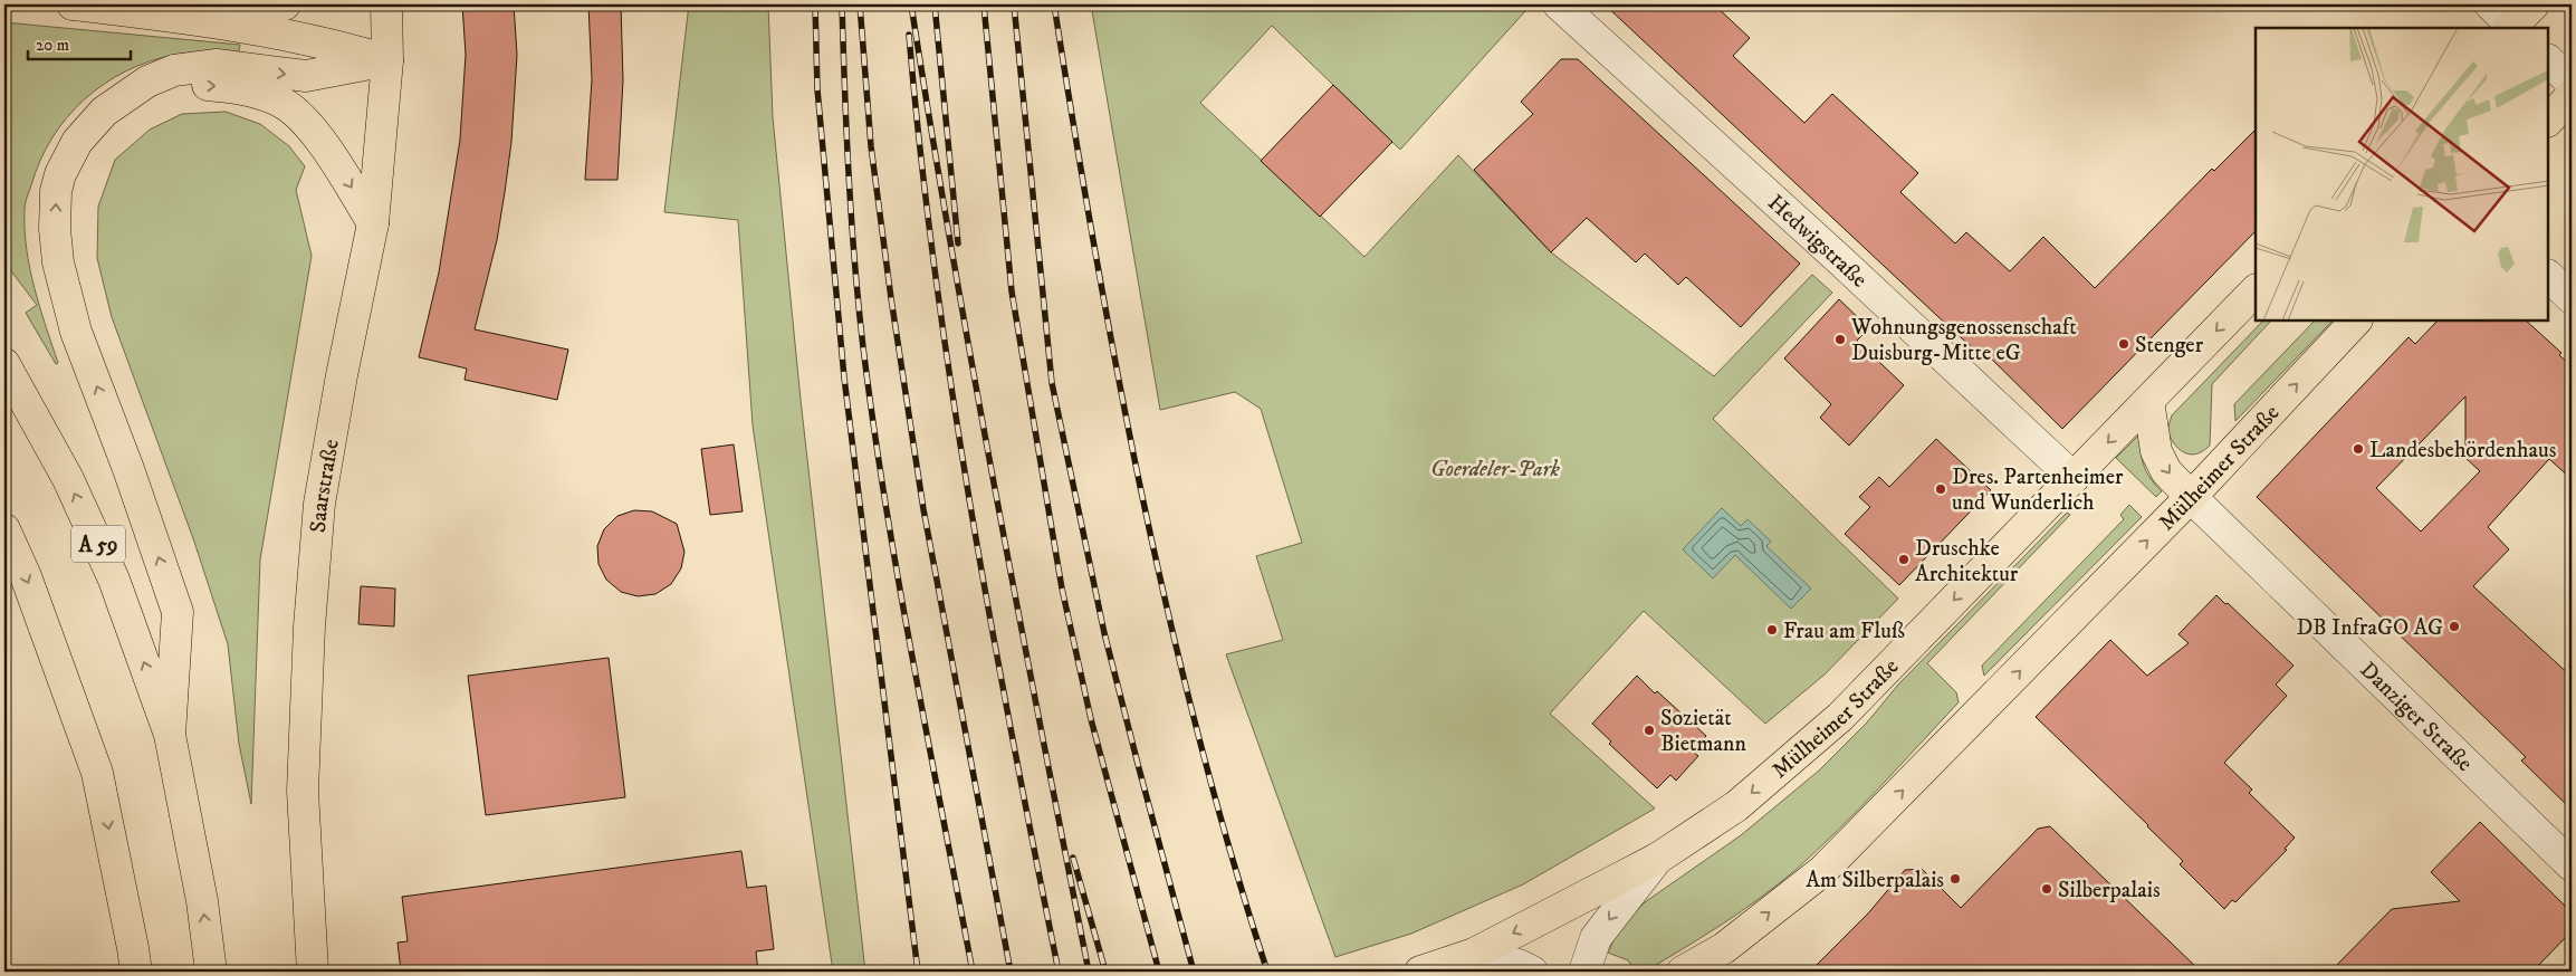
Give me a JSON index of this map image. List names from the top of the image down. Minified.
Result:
{"streets":{"main road":["Mülheimer Straße","Saarstraße","A 59"],"street":["Hedwigstraße","Danziger Straße"]},"crossings":[["Hedwigstraße","Mülheimer Straße"],["Mülheimer Straße","Danziger Straße"]],"parks":["Goerdeler-Park"],"places":["Wohnungsgenossenschaft Duisburg-Mitte eG","Stenger","Landesbehördenhaus","Dres. Partenheimer und Wunderlich","Druschke Architektur","DB InfraGO AG","Frau am Fluß","Sozietät Bietmann","Am Silberpalais","Silberpalais"],"scale_bar":"20 m"}
